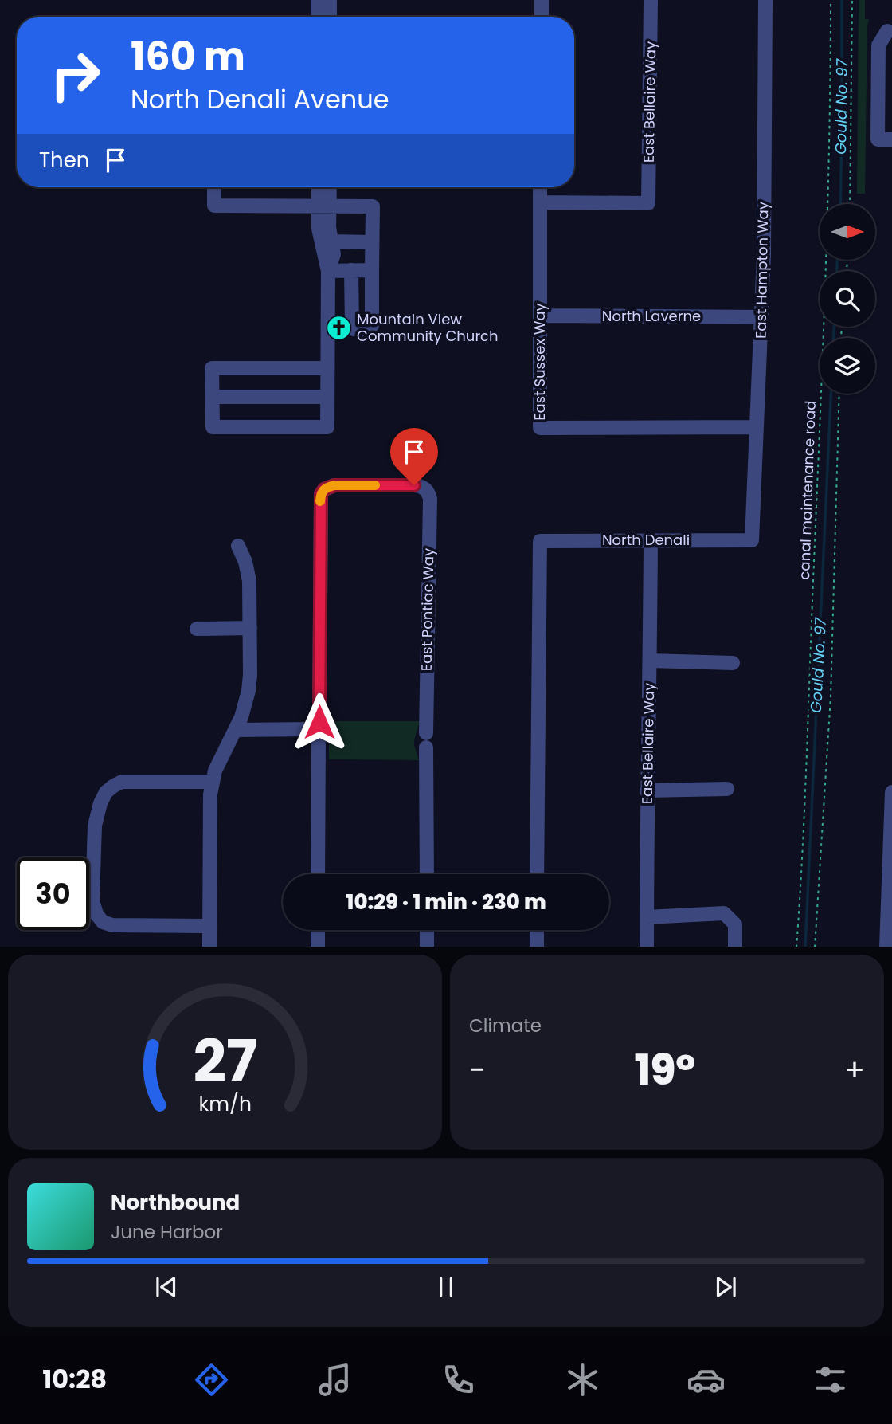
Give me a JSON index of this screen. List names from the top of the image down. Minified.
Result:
{"streets":{"street":["East Bellaire Way","East Hampton Way","North Laverne","East Sussex Way","North Denali","East Pontiac Way"],"path":["canal maintenance road"]},"crossings":[["East Bellaire Way","East Sussex Way"],["East Bellaire Way","North Denali"],["East Hampton Way","North Laverne"],["East Hampton Way","East Sussex Way"],["East Hampton Way","North Denali"],["North Laverne","East Sussex Way"]],"water":["Gould No. 97"],"places":{"church":["Mountain View Community Church"]},"north":"right","page":{"turn":["160 m","North Denali Avenue"],"then":"Then","limit":"30","trip":"10:29 · 1 min · 230 m","tile":"Climate","heat":["−","19°","+"],"song":["Northbound","June Harbor"],"tabs":"10:28","gauge":["27","km/h"]}}
